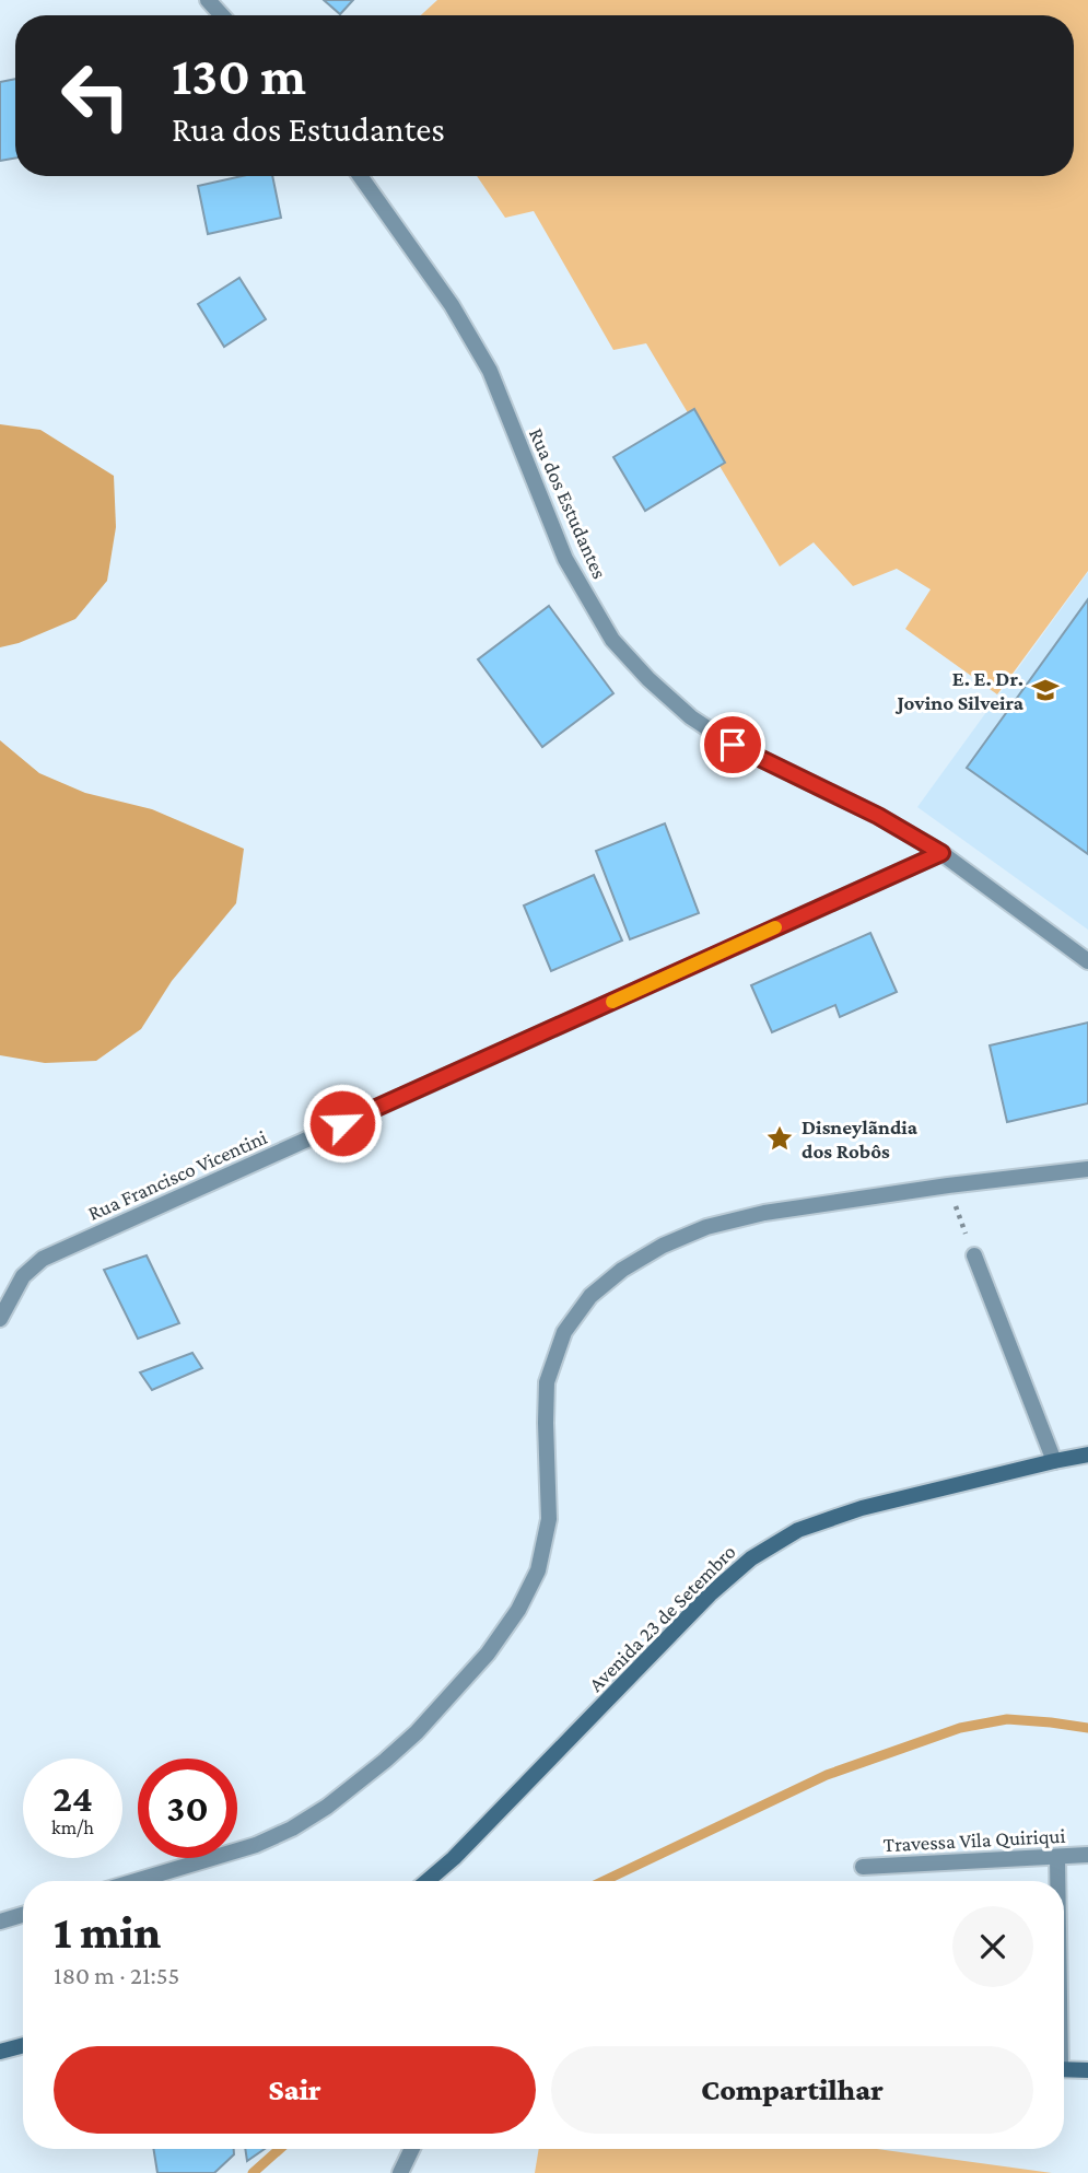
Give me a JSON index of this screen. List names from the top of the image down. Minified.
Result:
{"streets":{"street":["Rua dos Estudantes","Rua Francisco Vicentini","Avenida 23 de Setembro","Travessa Vila Quiriqui"]},"crossings":[["Rua dos Estudantes","Rua Francisco Vicentini"]],"places":{"school or university":["E. E. Dr. Jovino Silveira"],"place":["Disneylãndia dos Robôs"]},"page":{"turn":["130 m","Rua dos Estudantes"],"speed":"24 km/h","limit":"30","heading":["1 min","180 m · 21:55"],"buttons":["Sair","Compartilhar"]}}
